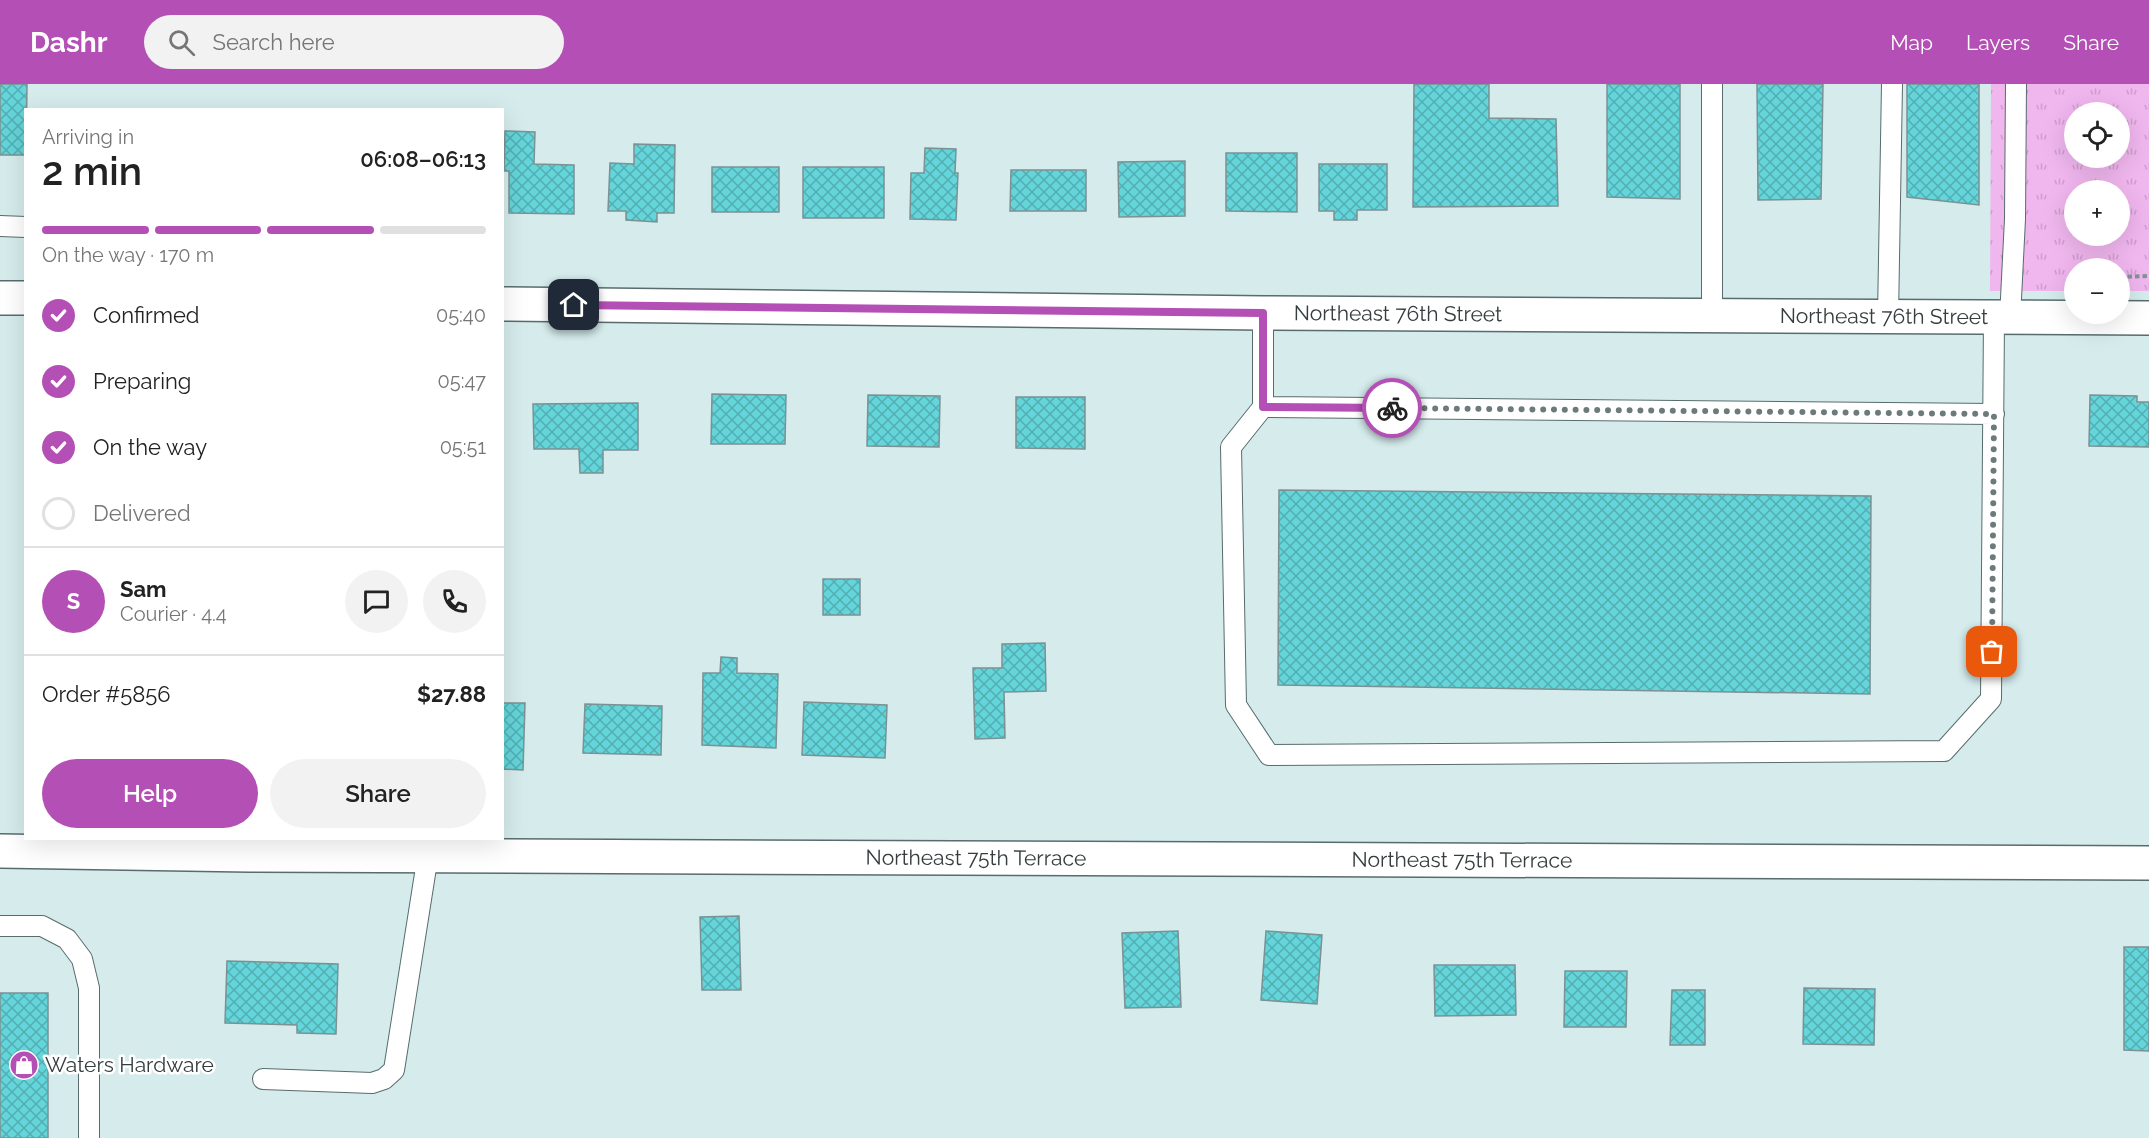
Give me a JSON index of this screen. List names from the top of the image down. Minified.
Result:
{"streets":{"street":["Northeast 76th Street","Northeast 75th Terrace"]},"places":{"shop":["Waters Hardware"]},"page":{"header":"Dashr","search":"Search here","nav":["Map","Layers","Share"],"map_buttons":["+","−"],"heading":["2 min","Arriving in","06:08–06:13"],"panel":["Sam","Courier · 4.4","Order #5856","$27.88"],"bar":"On the way · 170 m","list":[["Confirmed","05:40"],["Preparing","05:47"],["On the way","05:51"],"Delivered"],"round":"S","buttons":["Help","Share"]}}
